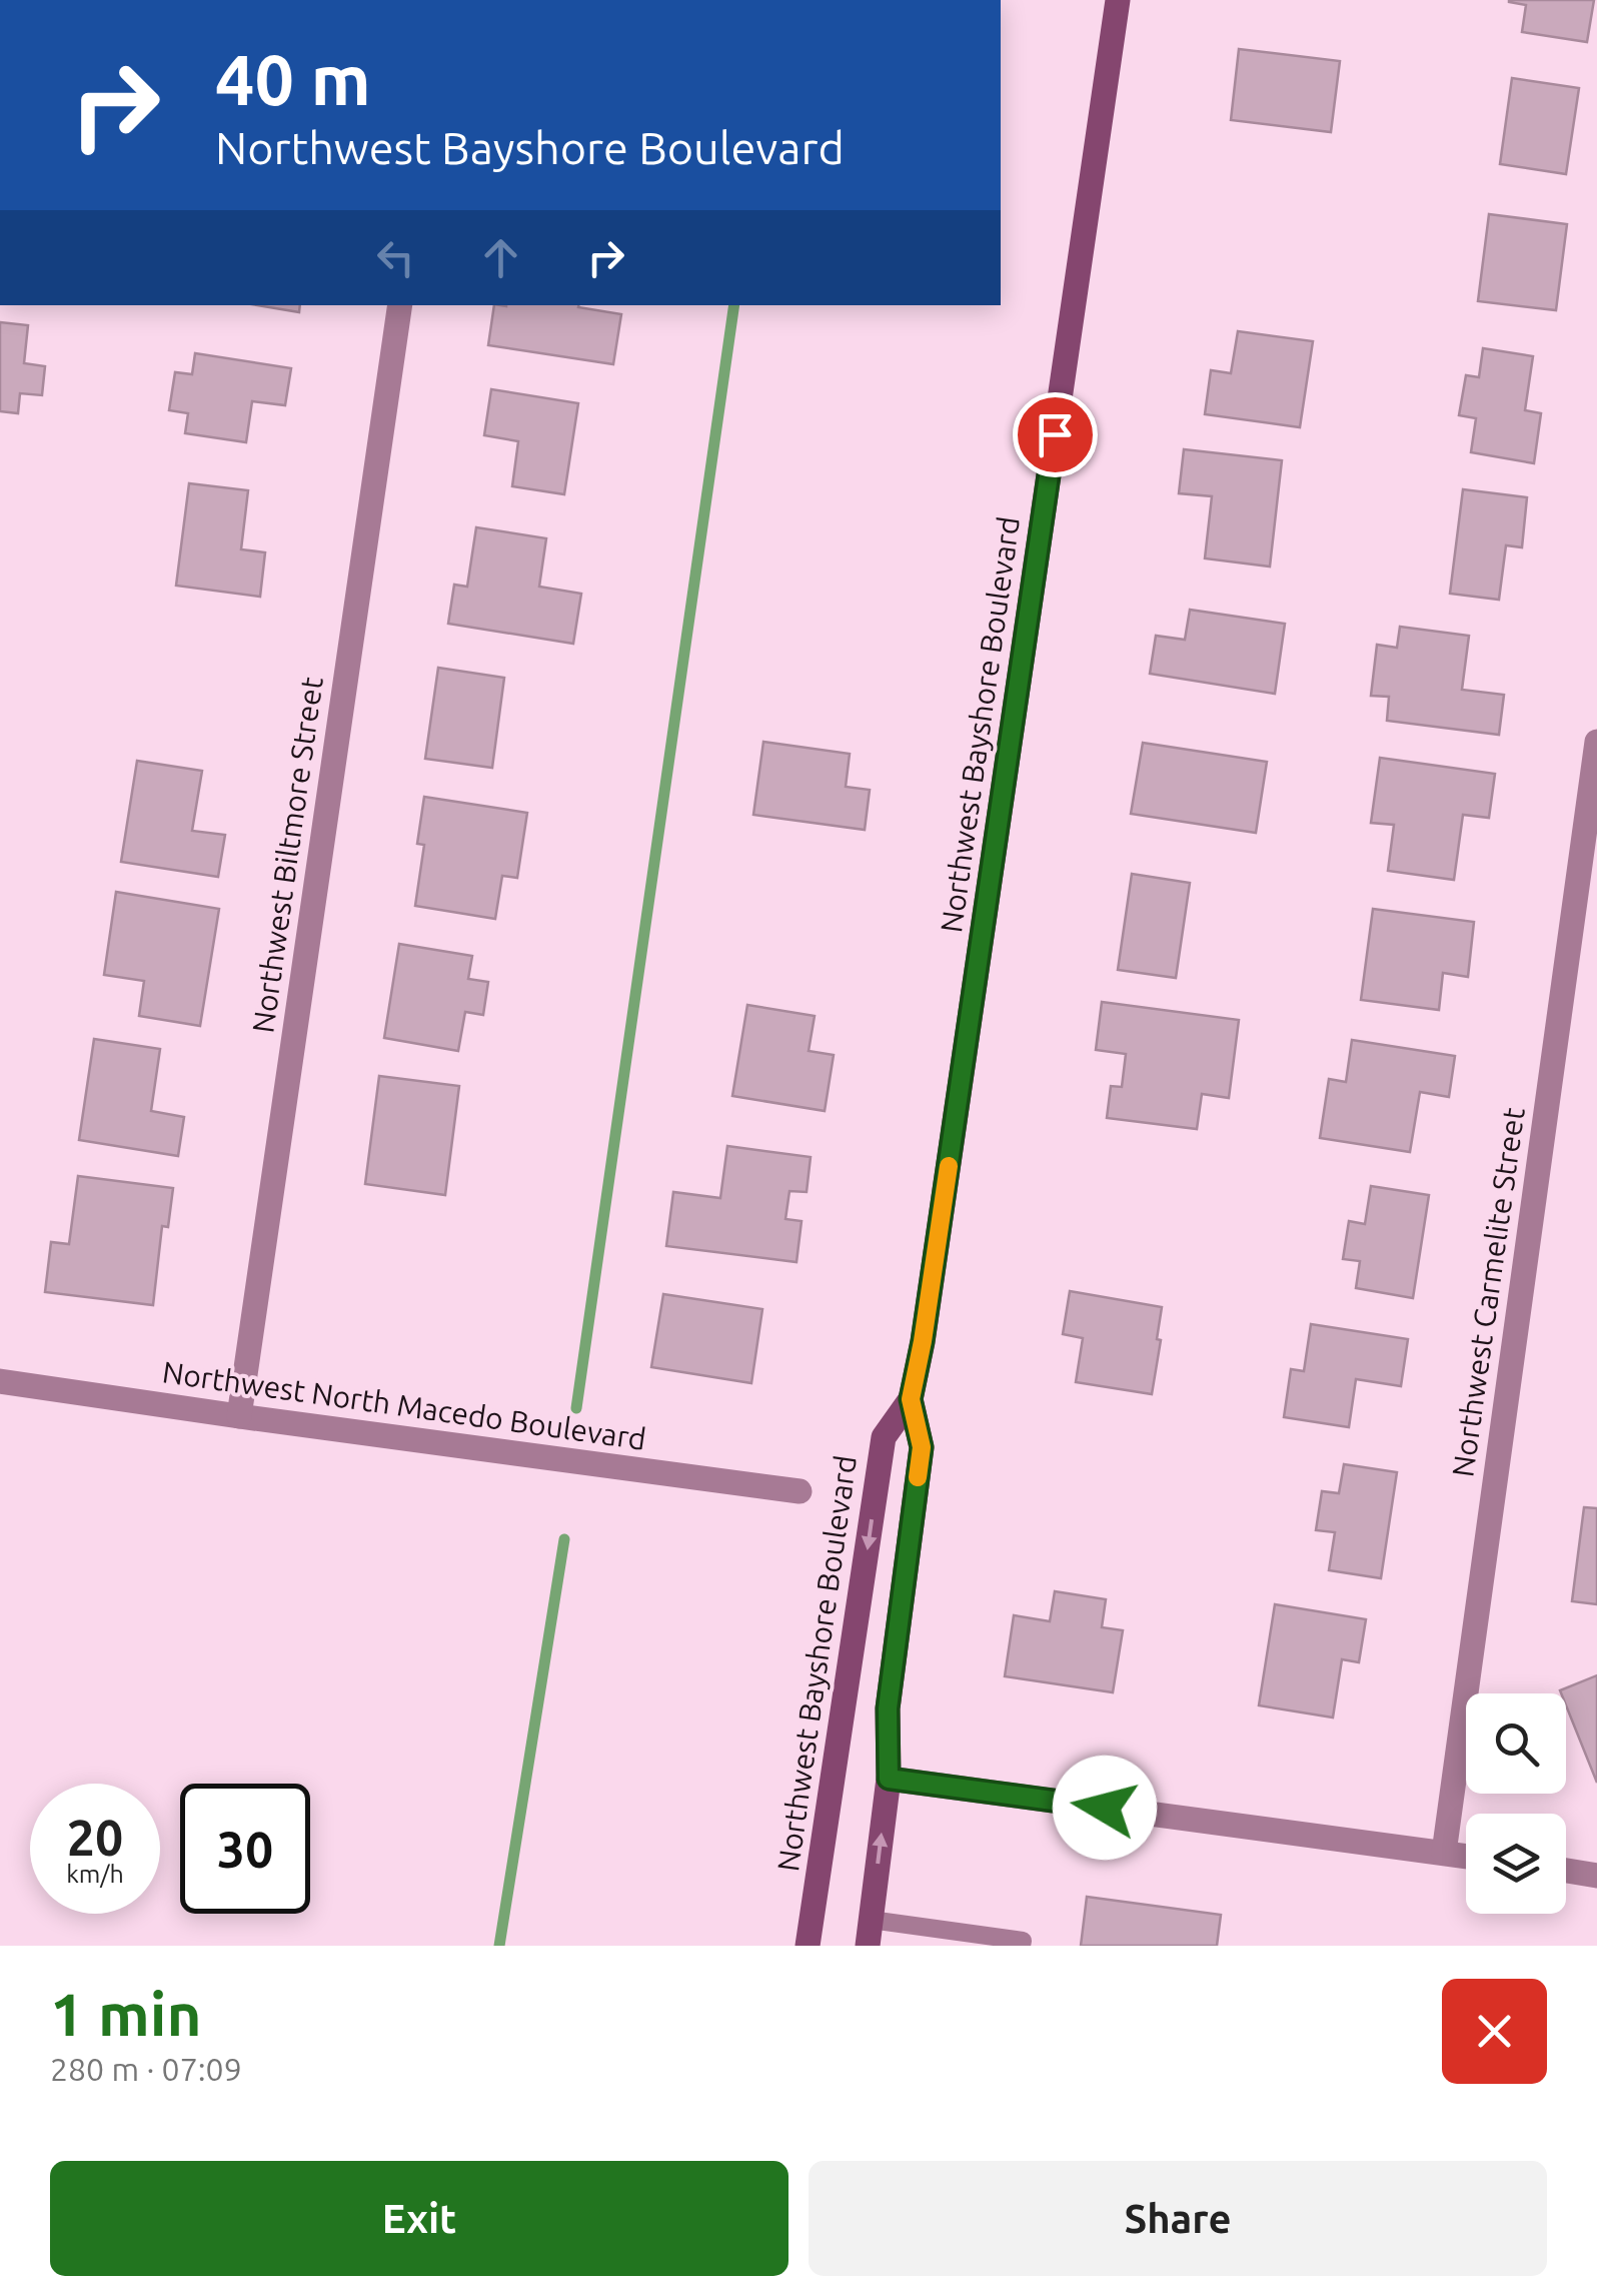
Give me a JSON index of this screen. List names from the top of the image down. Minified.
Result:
{"streets":{"main road":["Northwest Bayshore Boulevard"],"street":["Northwest Biltmore Street","Northwest Carmelite Street","Northwest North Macedo Boulevard"]},"crossings":[["Northwest Biltmore Street","Northwest North Macedo Boulevard"]],"page":{"turn":["40 m","Northwest Bayshore Boulevard"],"speed":"20 km/h","limit":"30","heading":["1 min","280 m · 07:09"],"buttons":["Exit","Share"]}}
